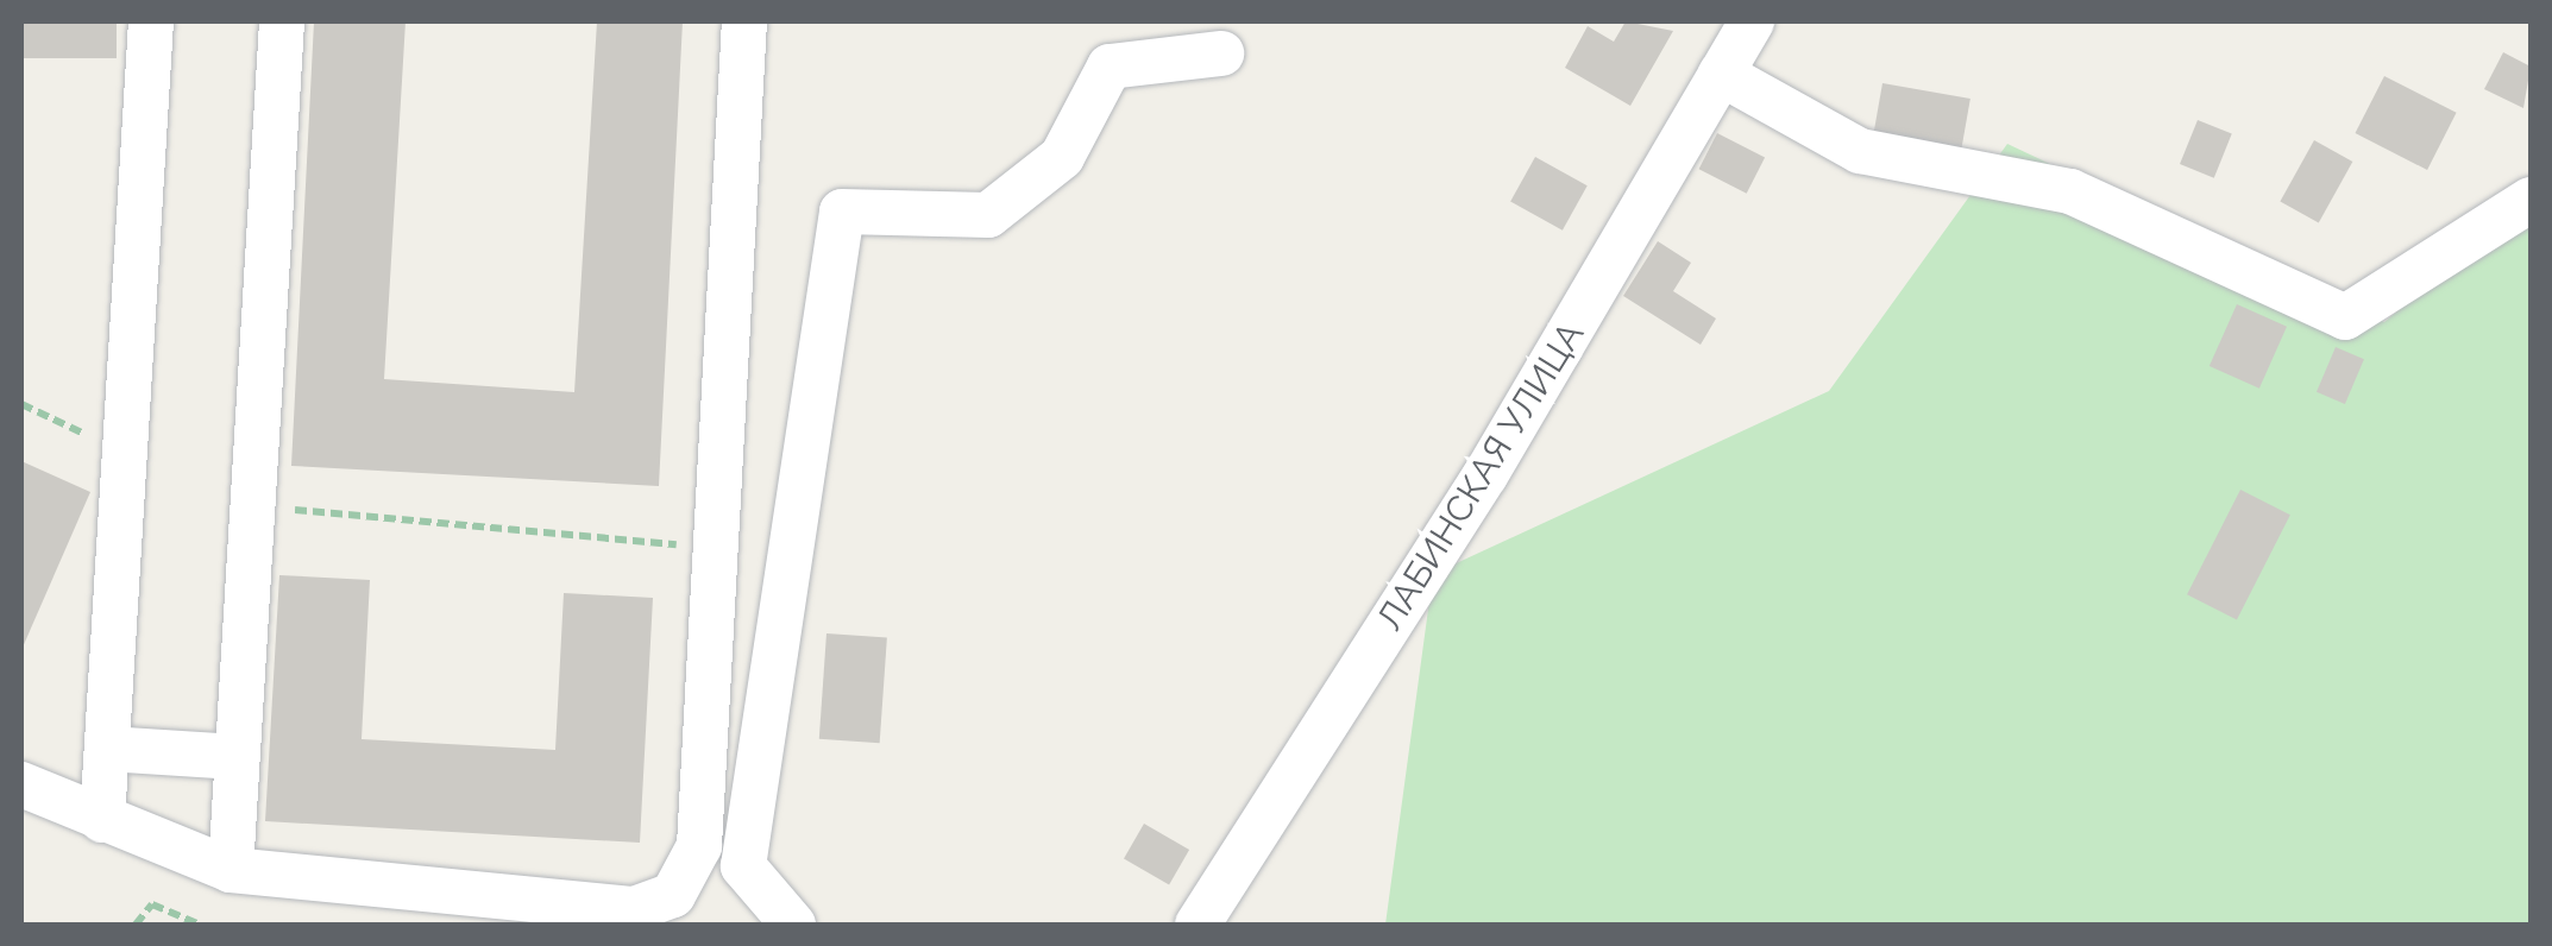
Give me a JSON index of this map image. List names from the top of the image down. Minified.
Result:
{"streets":{"street":["ЛАБИНСКАЯ УЛИЦА"]}}
